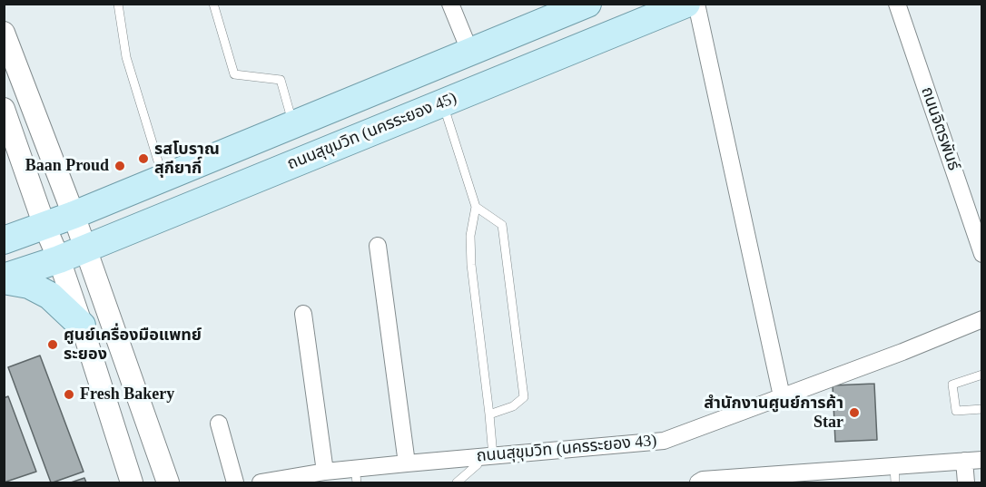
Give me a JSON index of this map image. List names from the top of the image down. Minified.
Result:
{"streets":{"main road":["ถนนสุขุมวิท (นครระยอง 45)"],"street":["ถนนจิตรพันธ์","ถนนสุขุมวิท (นครระยอง 43)"]},"places":["รสโบราณ สุกียากี์","Baan Proud","ศูนย์เครื่องมือแพทย์ ระยอง","Fresh Bakery","สำนักงานศูนย์การค้า Star"]}
